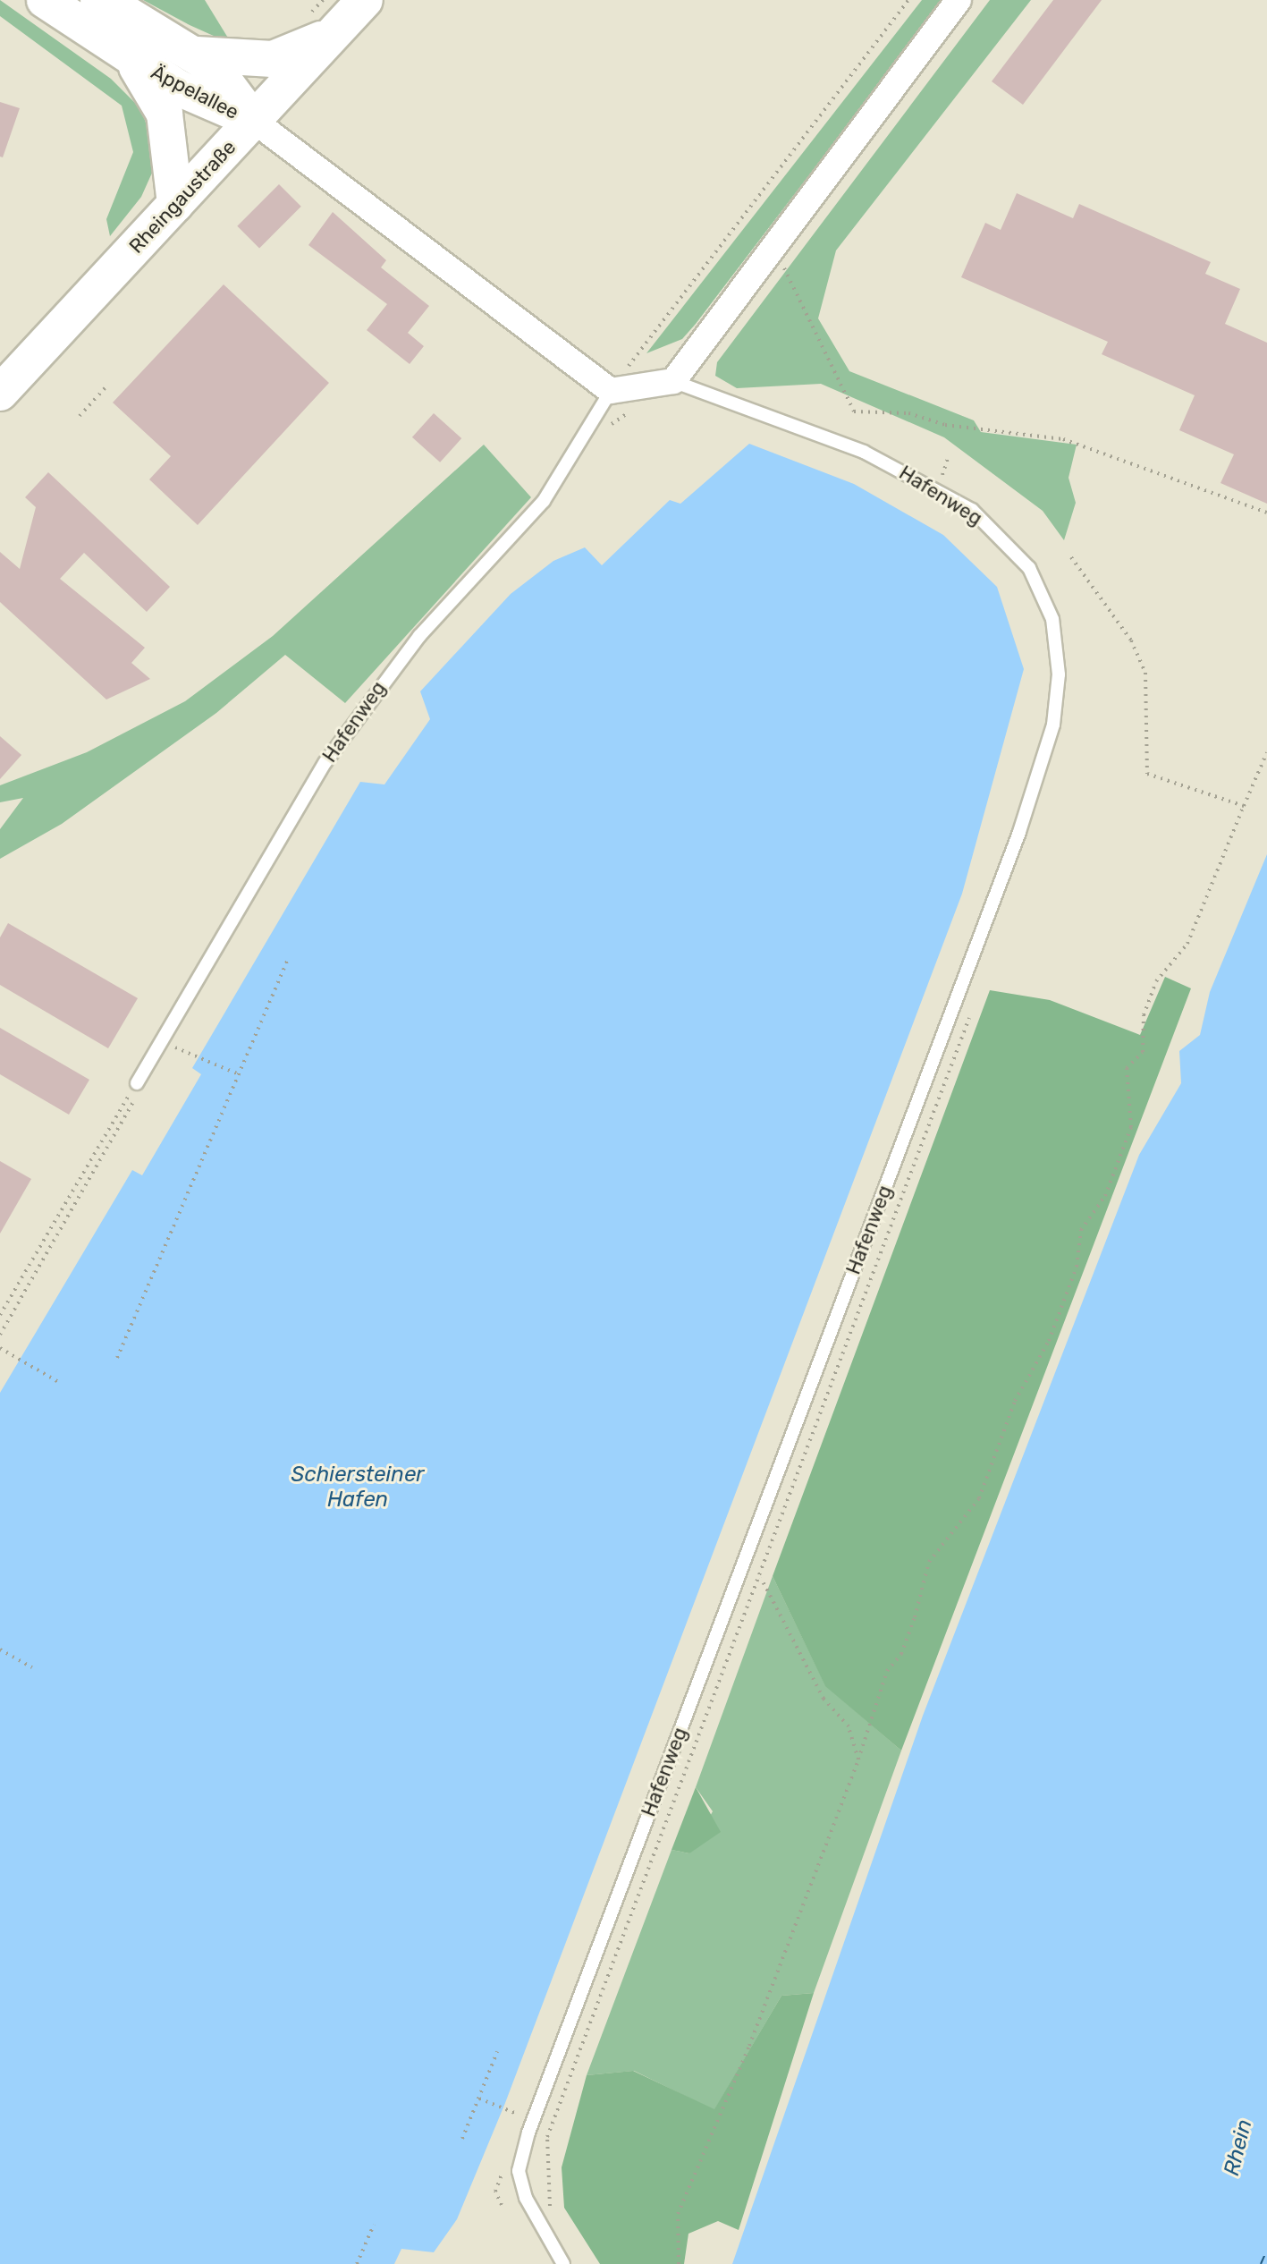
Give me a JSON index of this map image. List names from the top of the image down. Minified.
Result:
{"streets":{"main road":["Äppelallee","Rheingaustraße"],"street":["Hafenweg"]},"crossings":[["Äppelallee","Rheingaustraße"]],"water":["Schiersteiner Hafen","Rhein"]}
